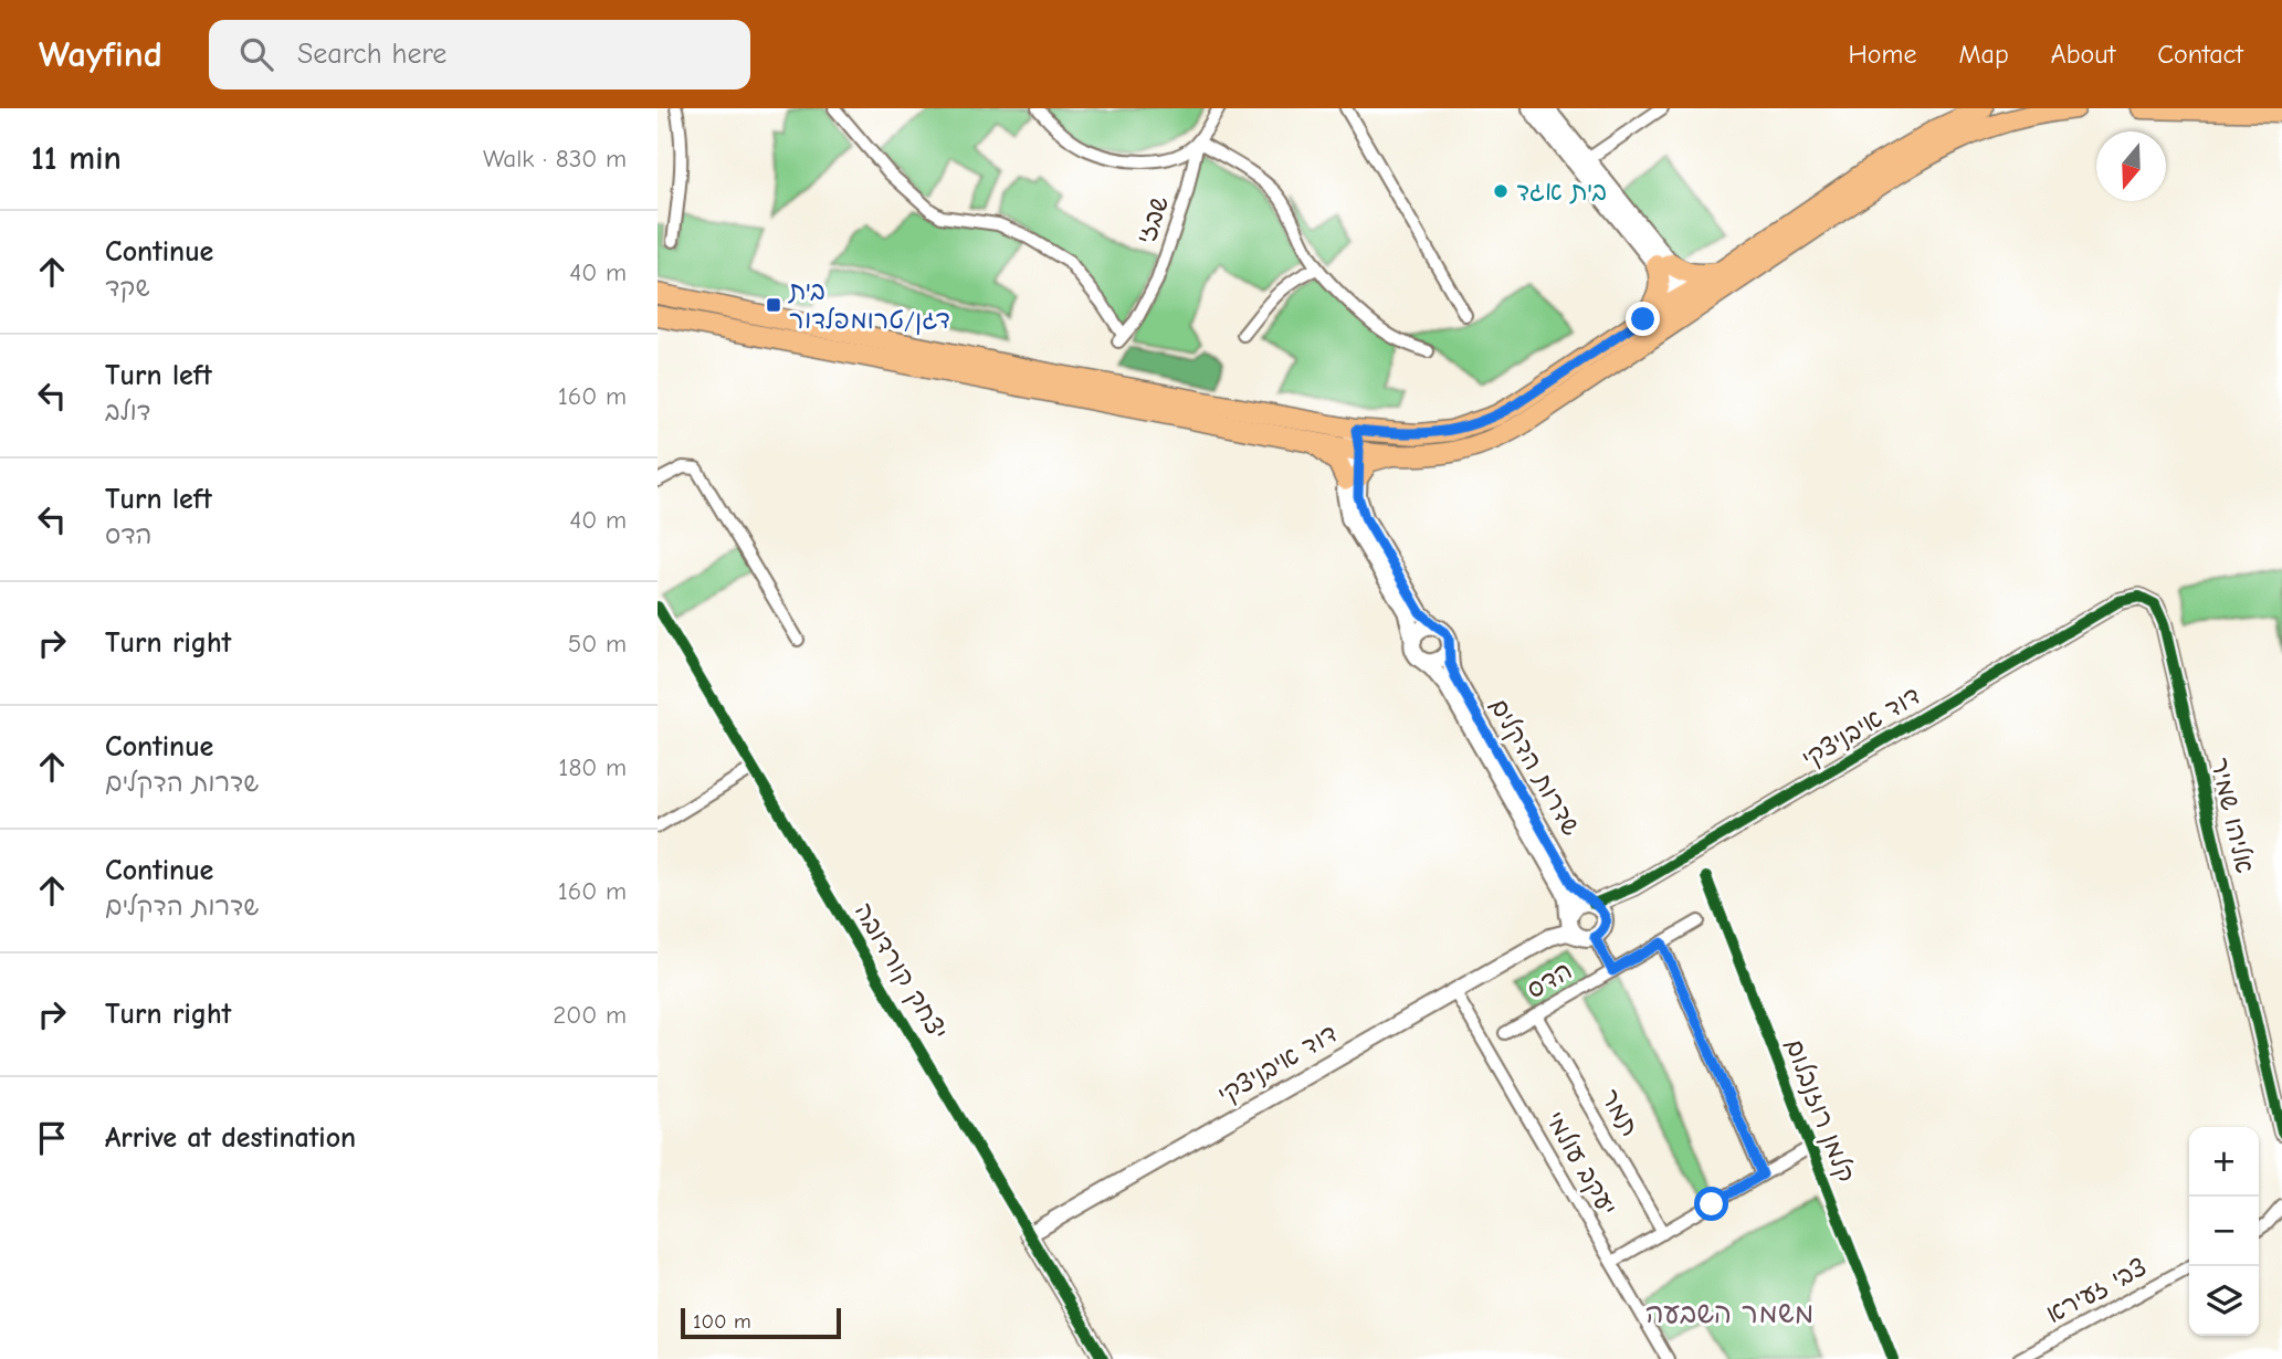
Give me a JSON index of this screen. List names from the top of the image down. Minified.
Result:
{"streets":{"street":["שבזי","דוד איבניצקי","שדרות הדקלים","אליהו שמיר","יצחק קורדובה","הדס","קלמן רוזנבלום","תמר","יעקב עולמי","צבי זעירא"]},"crossings":[["דוד איבניצקי","שדרות הדקלים"],["דוד איבניצקי","אליהו שמיר"],["דוד איבניצקי","יצחק קורדובה"],["דוד איבניצקי","יעקב עולמי"],["הדס","תמר"]],"districts":["משמר השבעה"],"places":{"other":["בית אגד"],"transit":["בית דגן/טרומפלדור"]},"scale_bar":"100 m","north":"bottom","page":{"header":"Wayfind","search":"Search here","nav":["Home","Map","About","Contact"],"heading":["11 min","Walk · 830 m"],"list":[["Continue","שקד","40 m"],["Turn left","דולב","160 m"],["Turn left","הדס","40 m"],["Turn right","50 m"],["Continue","שדרות הדקלים","180 m"],["Continue","שדרות הדקלים","160 m"],["Turn right","200 m"],"Arrive at destination"],"map_buttons":["+","−"],"scale":"100 m"}}
